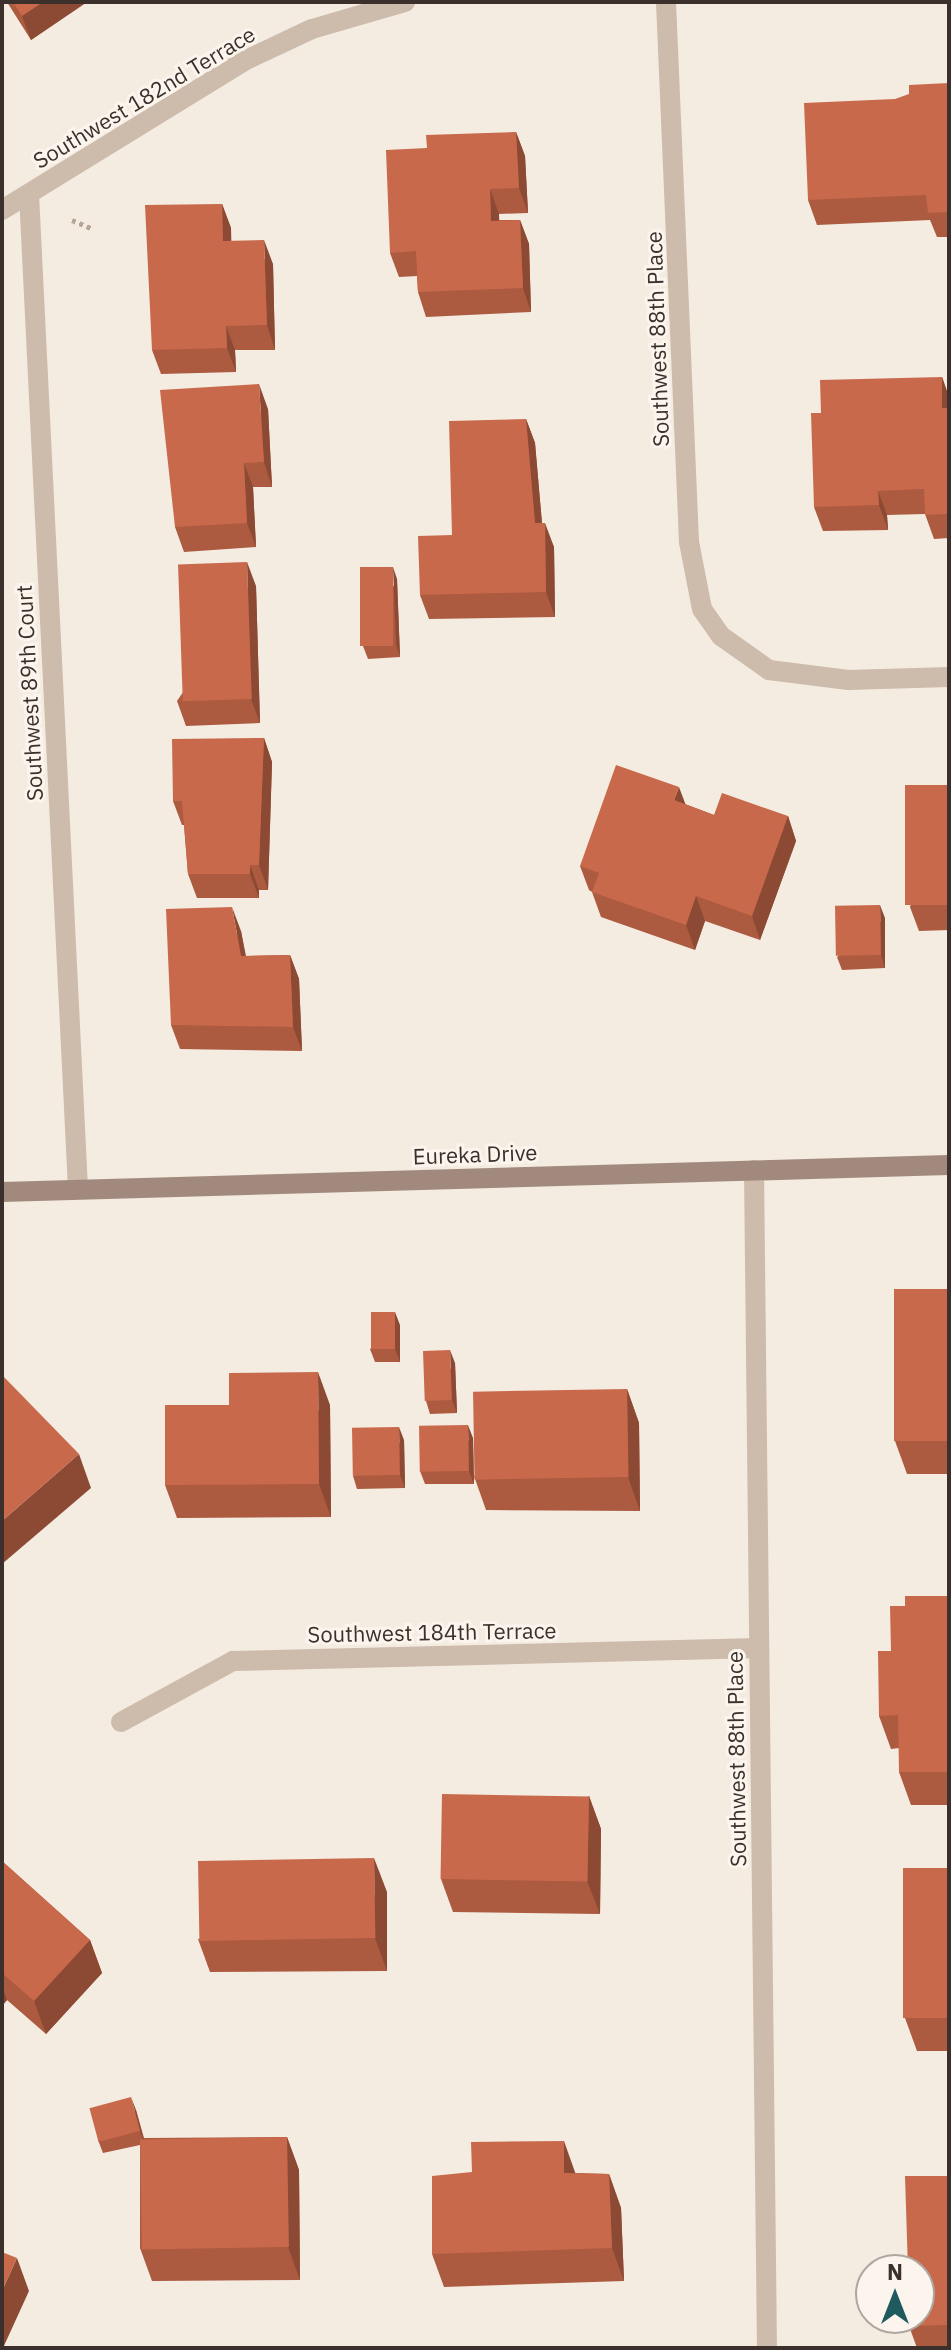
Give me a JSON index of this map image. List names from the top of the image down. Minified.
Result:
{"streets":{"main road":["Eureka Drive"],"street":["Southwest 182nd Terrace","Southwest 88th Place","Southwest 89th Court","Southwest 184th Terrace"]},"crossings":[["Southwest 182nd Terrace","Southwest 89th Court"],["Southwest 88th Place","Eureka Drive"],["Southwest 88th Place","Southwest 184th Terrace"],["Southwest 89th Court","Eureka Drive"]],"north":"top"}
